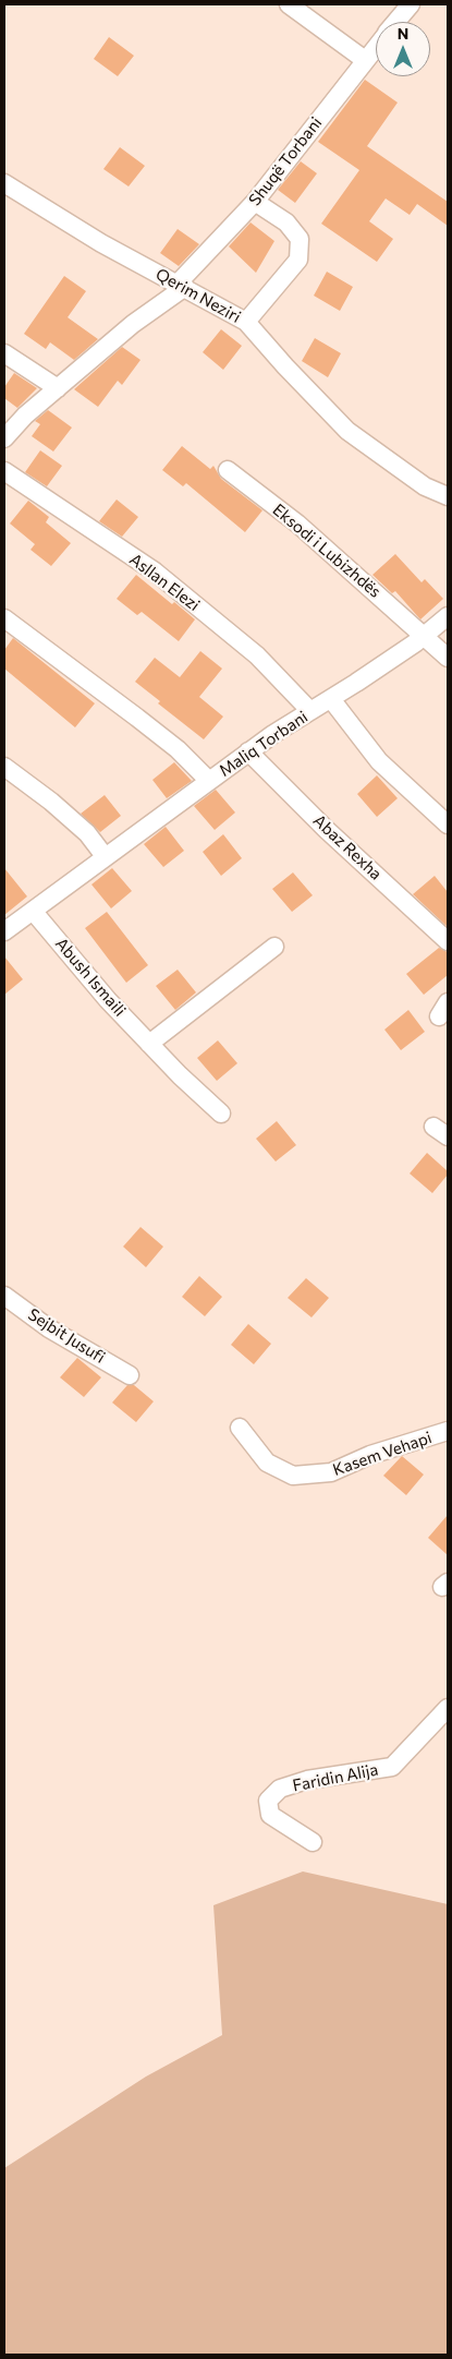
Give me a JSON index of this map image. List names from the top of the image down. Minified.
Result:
{"streets":{"street":["Shuqë Torbani","Qerim Neziri","Eksodi i Lubizhdës","Asllan Elezi","Maliq Torbani","Abaz Rexha","Abush Ismaili","Sejbit Jusufi","Kasem Vehapi","Faridin Alija"]},"crossings":[["Shuqë Torbani","Qerim Neziri"],["Eksodi i Lubizhdës","Maliq Torbani"],["Asllan Elezi","Maliq Torbani"],["Maliq Torbani","Abaz Rexha"],["Maliq Torbani","Abush Ismaili"]],"north":"top"}
